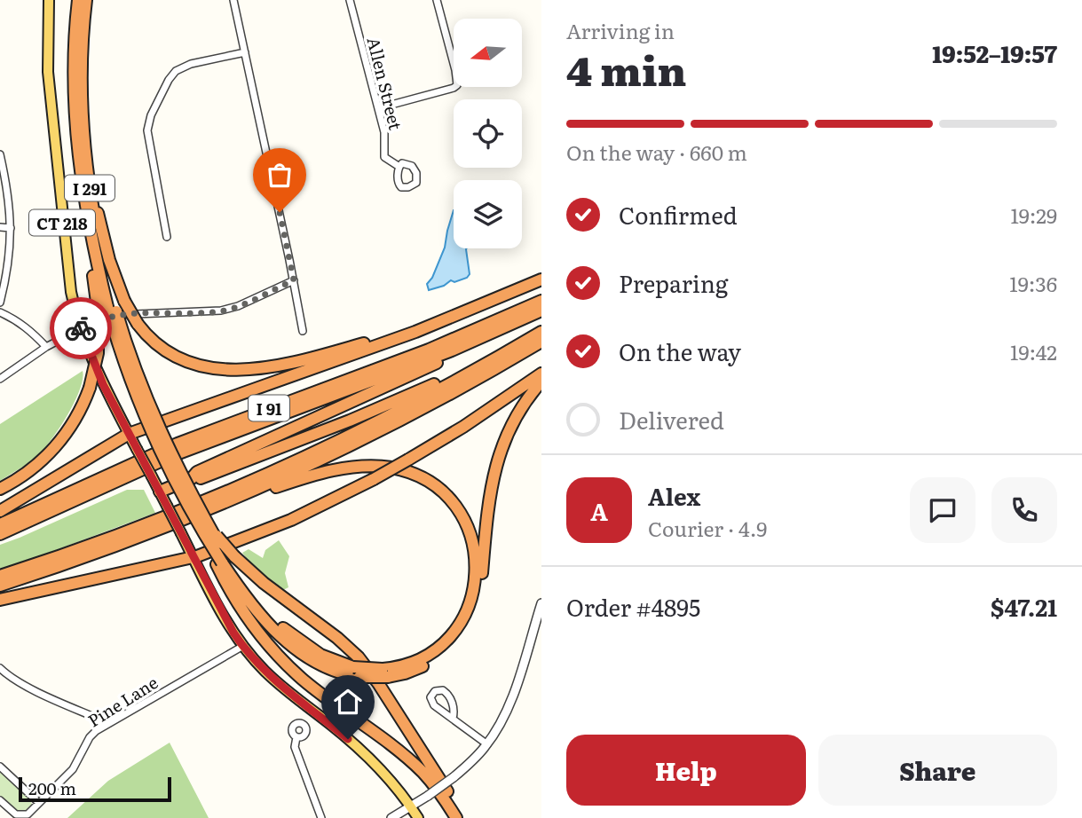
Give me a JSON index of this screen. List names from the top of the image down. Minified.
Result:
{"streets":{"highway":["I 291","I 91"],"main road":["CT 218"],"street":["Allen Street","Pine Lane"]},"crossings":[["CT 218","Pine Lane"]],"scale_bar":"200 m","north":"left","page":{"heading":["4 min","Arriving in","19:52–19:57"],"panel":["Alex","Courier · 4.9","Order #4895","$47.21"],"bar":"On the way · 660 m","list":[["Confirmed","19:29"],["Preparing","19:36"],["On the way","19:42"],"Delivered"],"round":"A","buttons":["Help","Share"],"scale":"200 m"}}
